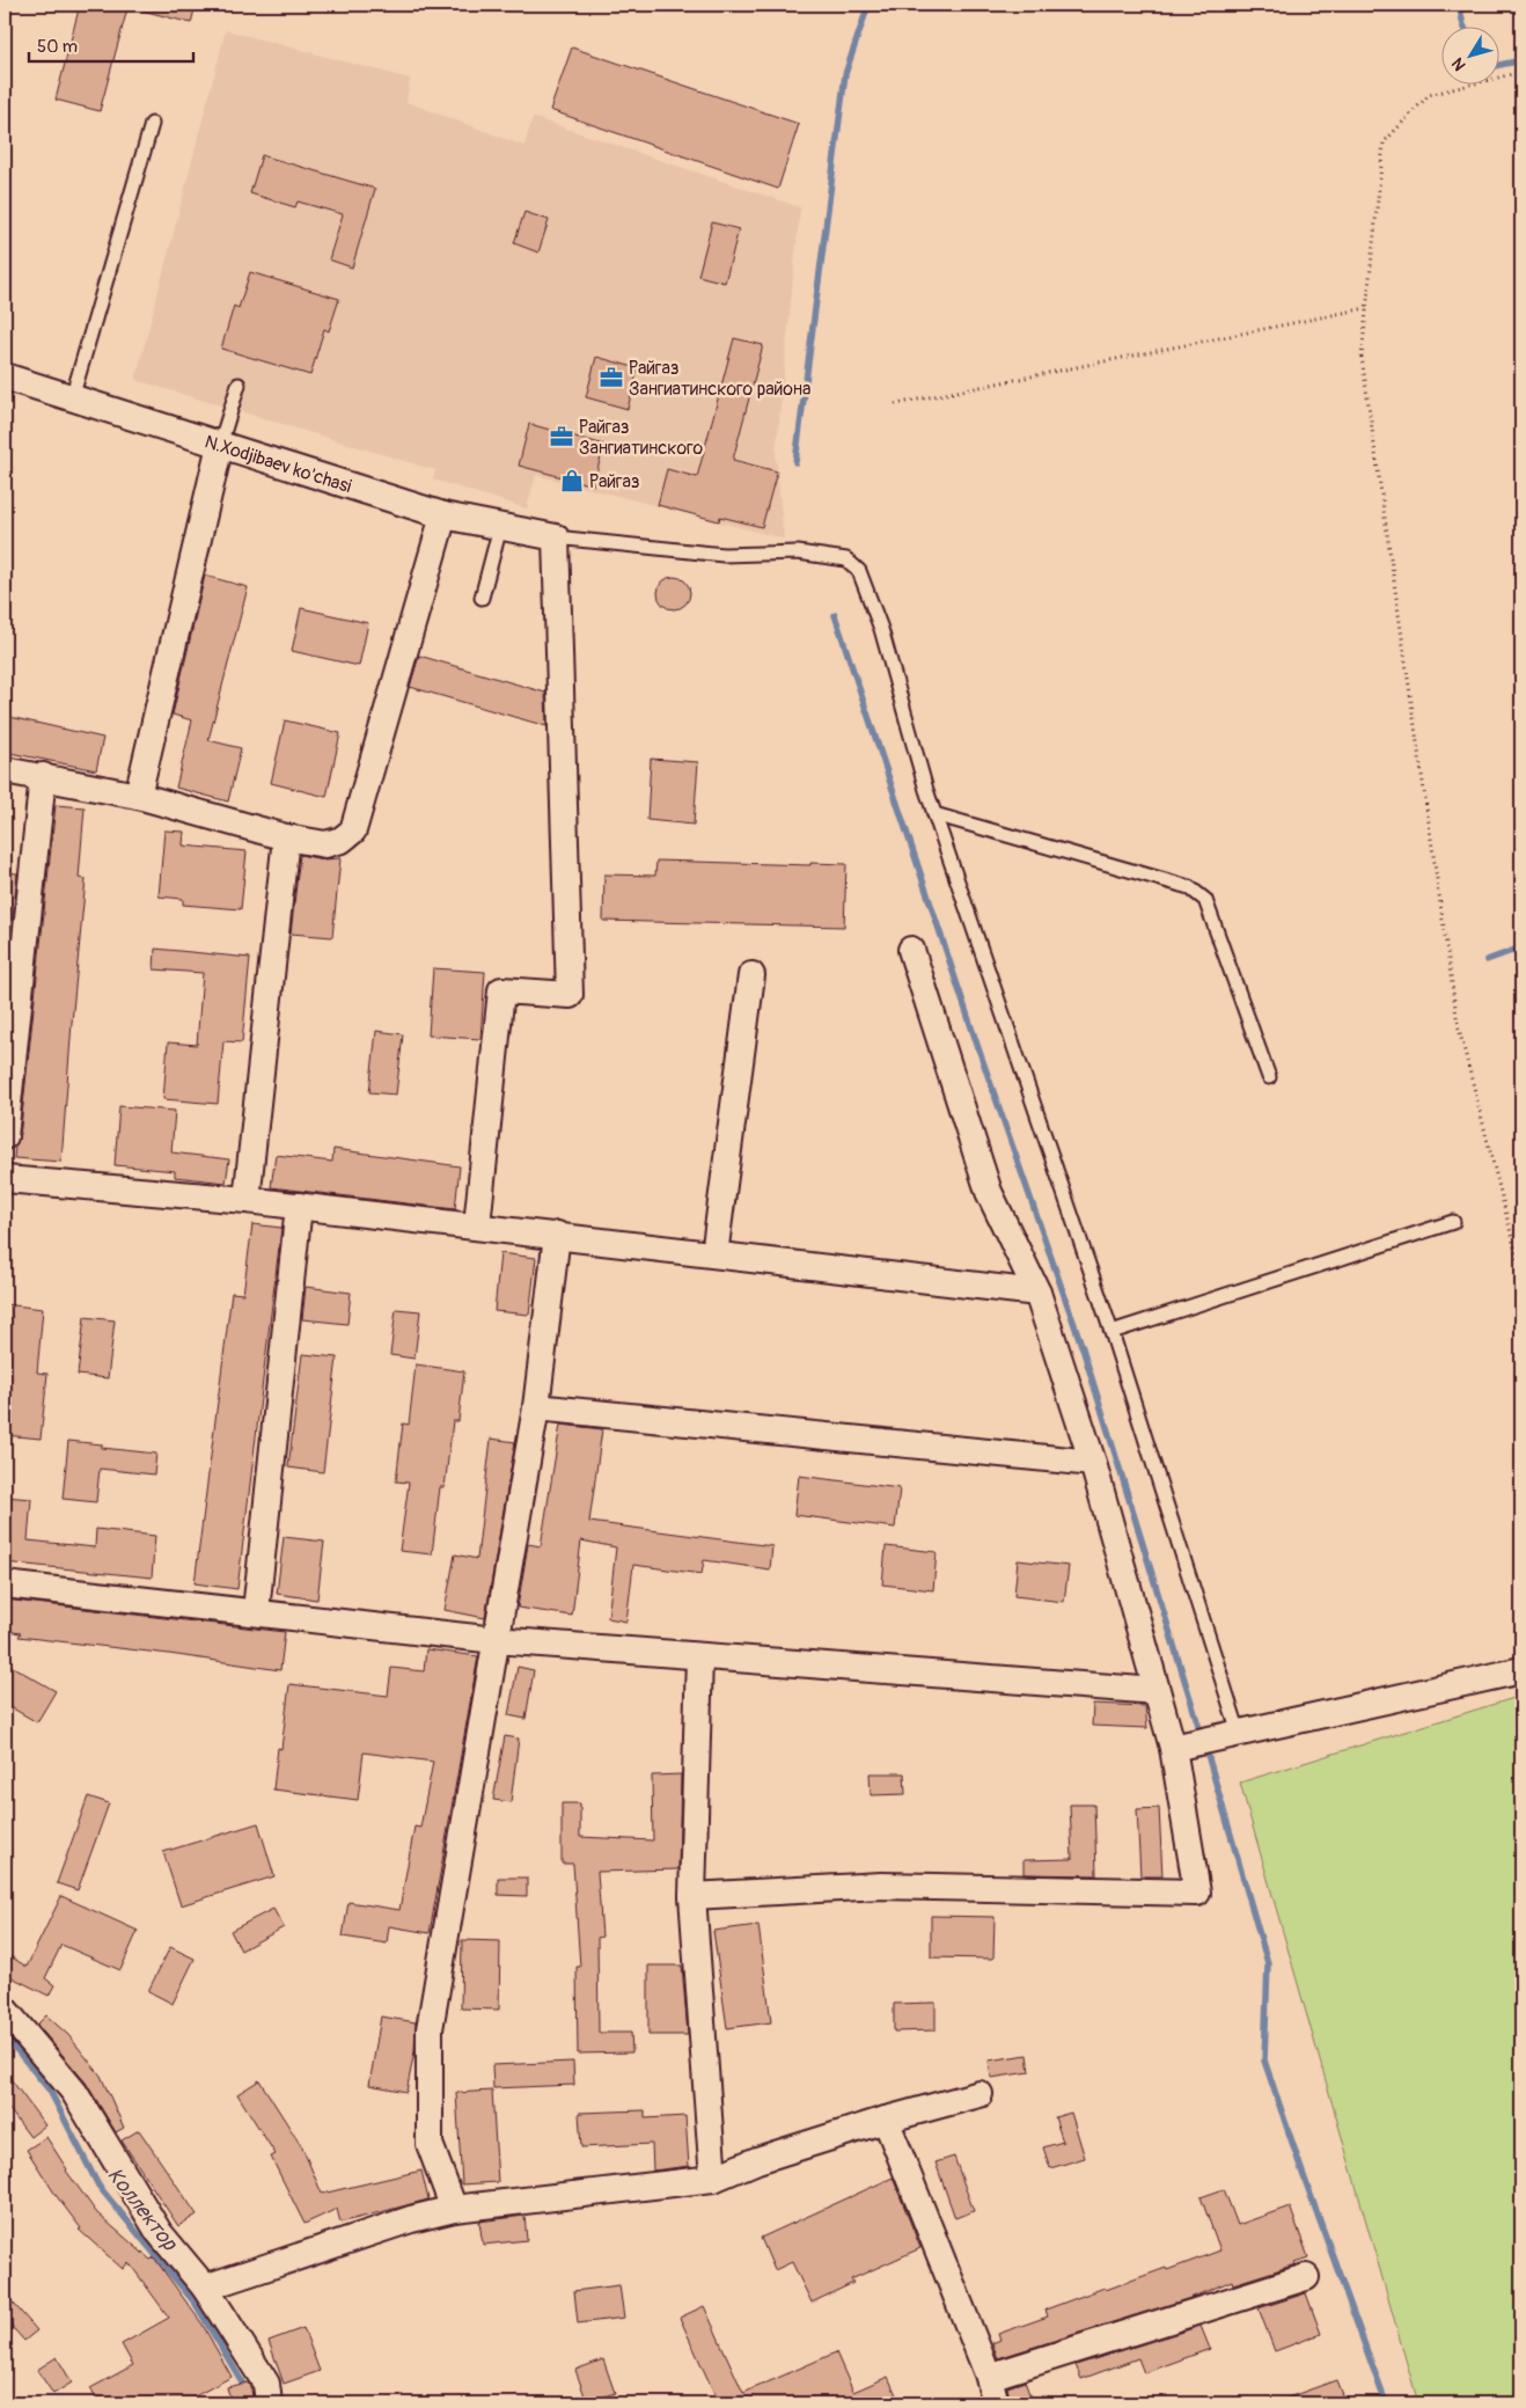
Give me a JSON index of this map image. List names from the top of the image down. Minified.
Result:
{"streets":{"street":["N.Xodjibaev ko'chasi"]},"water":["Коллектор"],"places":{"office":["Райгаз Зангиатинского района","Райгаз Зангиатинского"],"shop":["Райгаз"]},"scale_bar":"50 m","north":"bottom left"}
